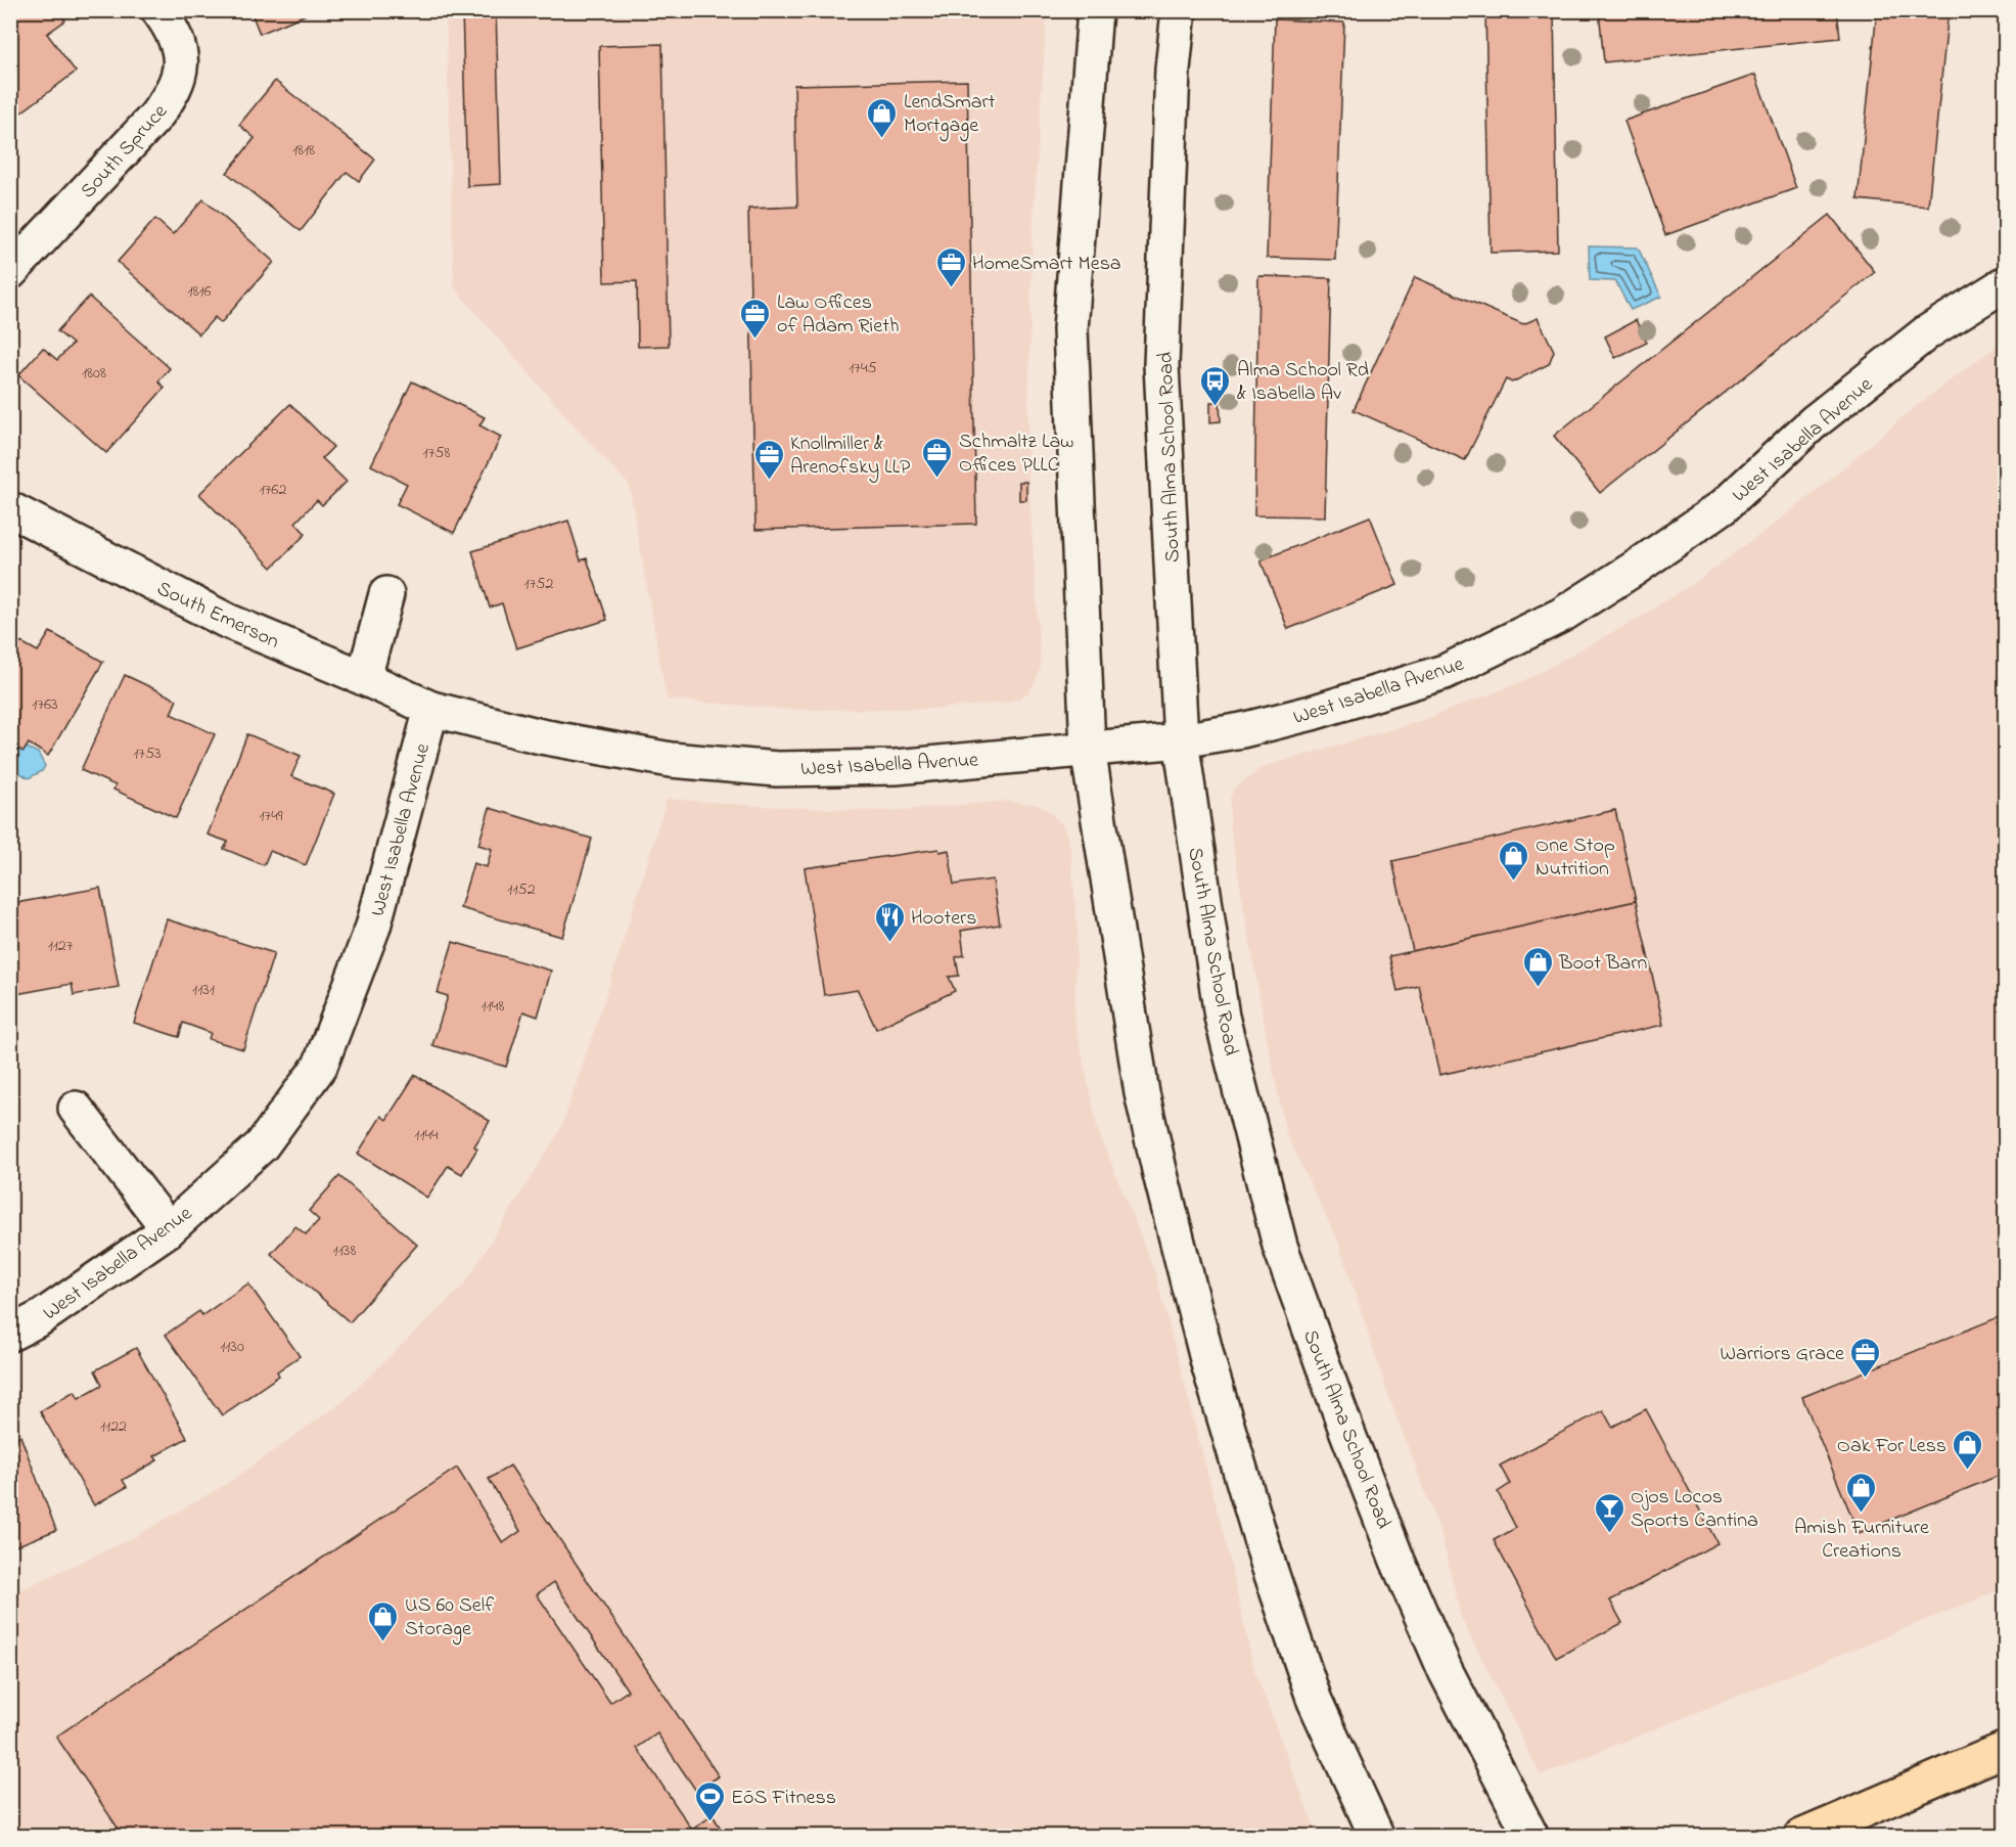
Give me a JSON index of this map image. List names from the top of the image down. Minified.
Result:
{"streets":{"main road":["South Spruce","West Isabella Avenue","South Alma School Road","South Emerson"]},"crossings":[["West Isabella Avenue","South Alma School Road"],["West Isabella Avenue","South Emerson"]],"places":{"shop":["LendSmart Mortgage","One Stop Nutrition","Boot Barn","Oak For Less","Amish Furniture Creations","US 60 Self Storage"],"office":["HomeSmart Mesa","Law Offices of Adam Rieth","Schmaltz Law Offices PLLC","Knollmiller & Arenofsky LLP","Warriors Grace"],"bus stop":["Alma School Rd & Isabella Av"],"restaurant":["Hooters"],"bar":["Ojos Locos Sports Cantina"],"sports":["EōS Fitness"]},"house_numbers":["1818","1816","1745","1808","1758","1762","1752","1763","1753","1749","1152","1127","1131","1148","1144","1138","1130","1122"]}
